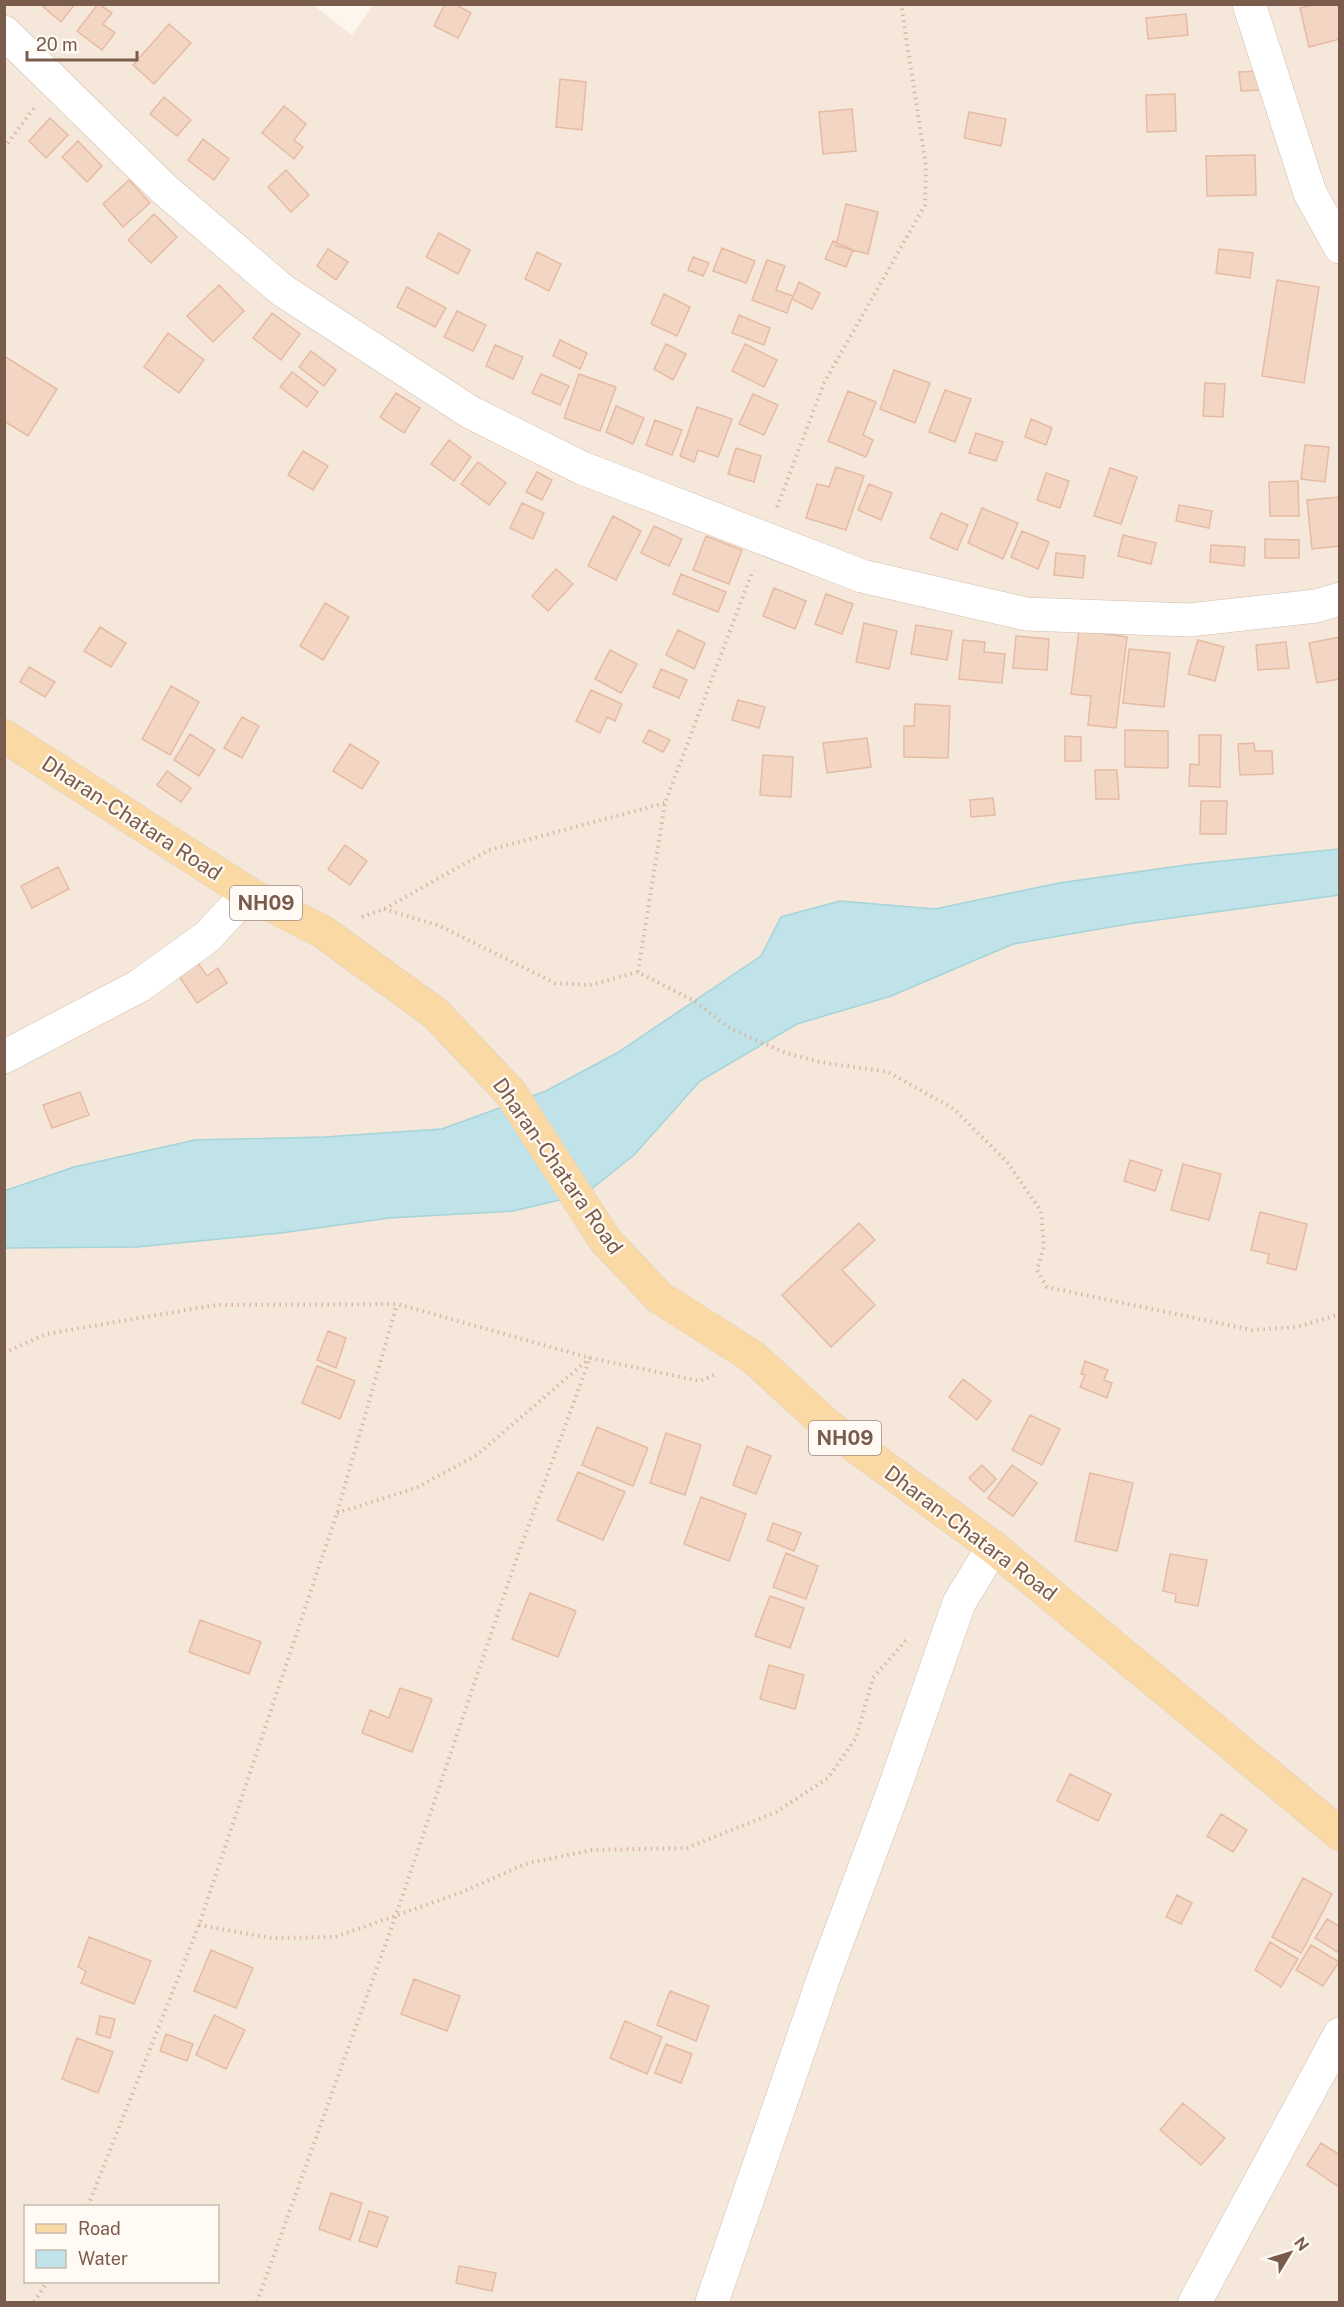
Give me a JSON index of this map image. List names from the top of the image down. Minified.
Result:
{"streets":{"main road":["Dharan-Chatara Road","NH09"]},"legend":["Road","Water"],"scale_bar":"20 m","north":"top right"}
